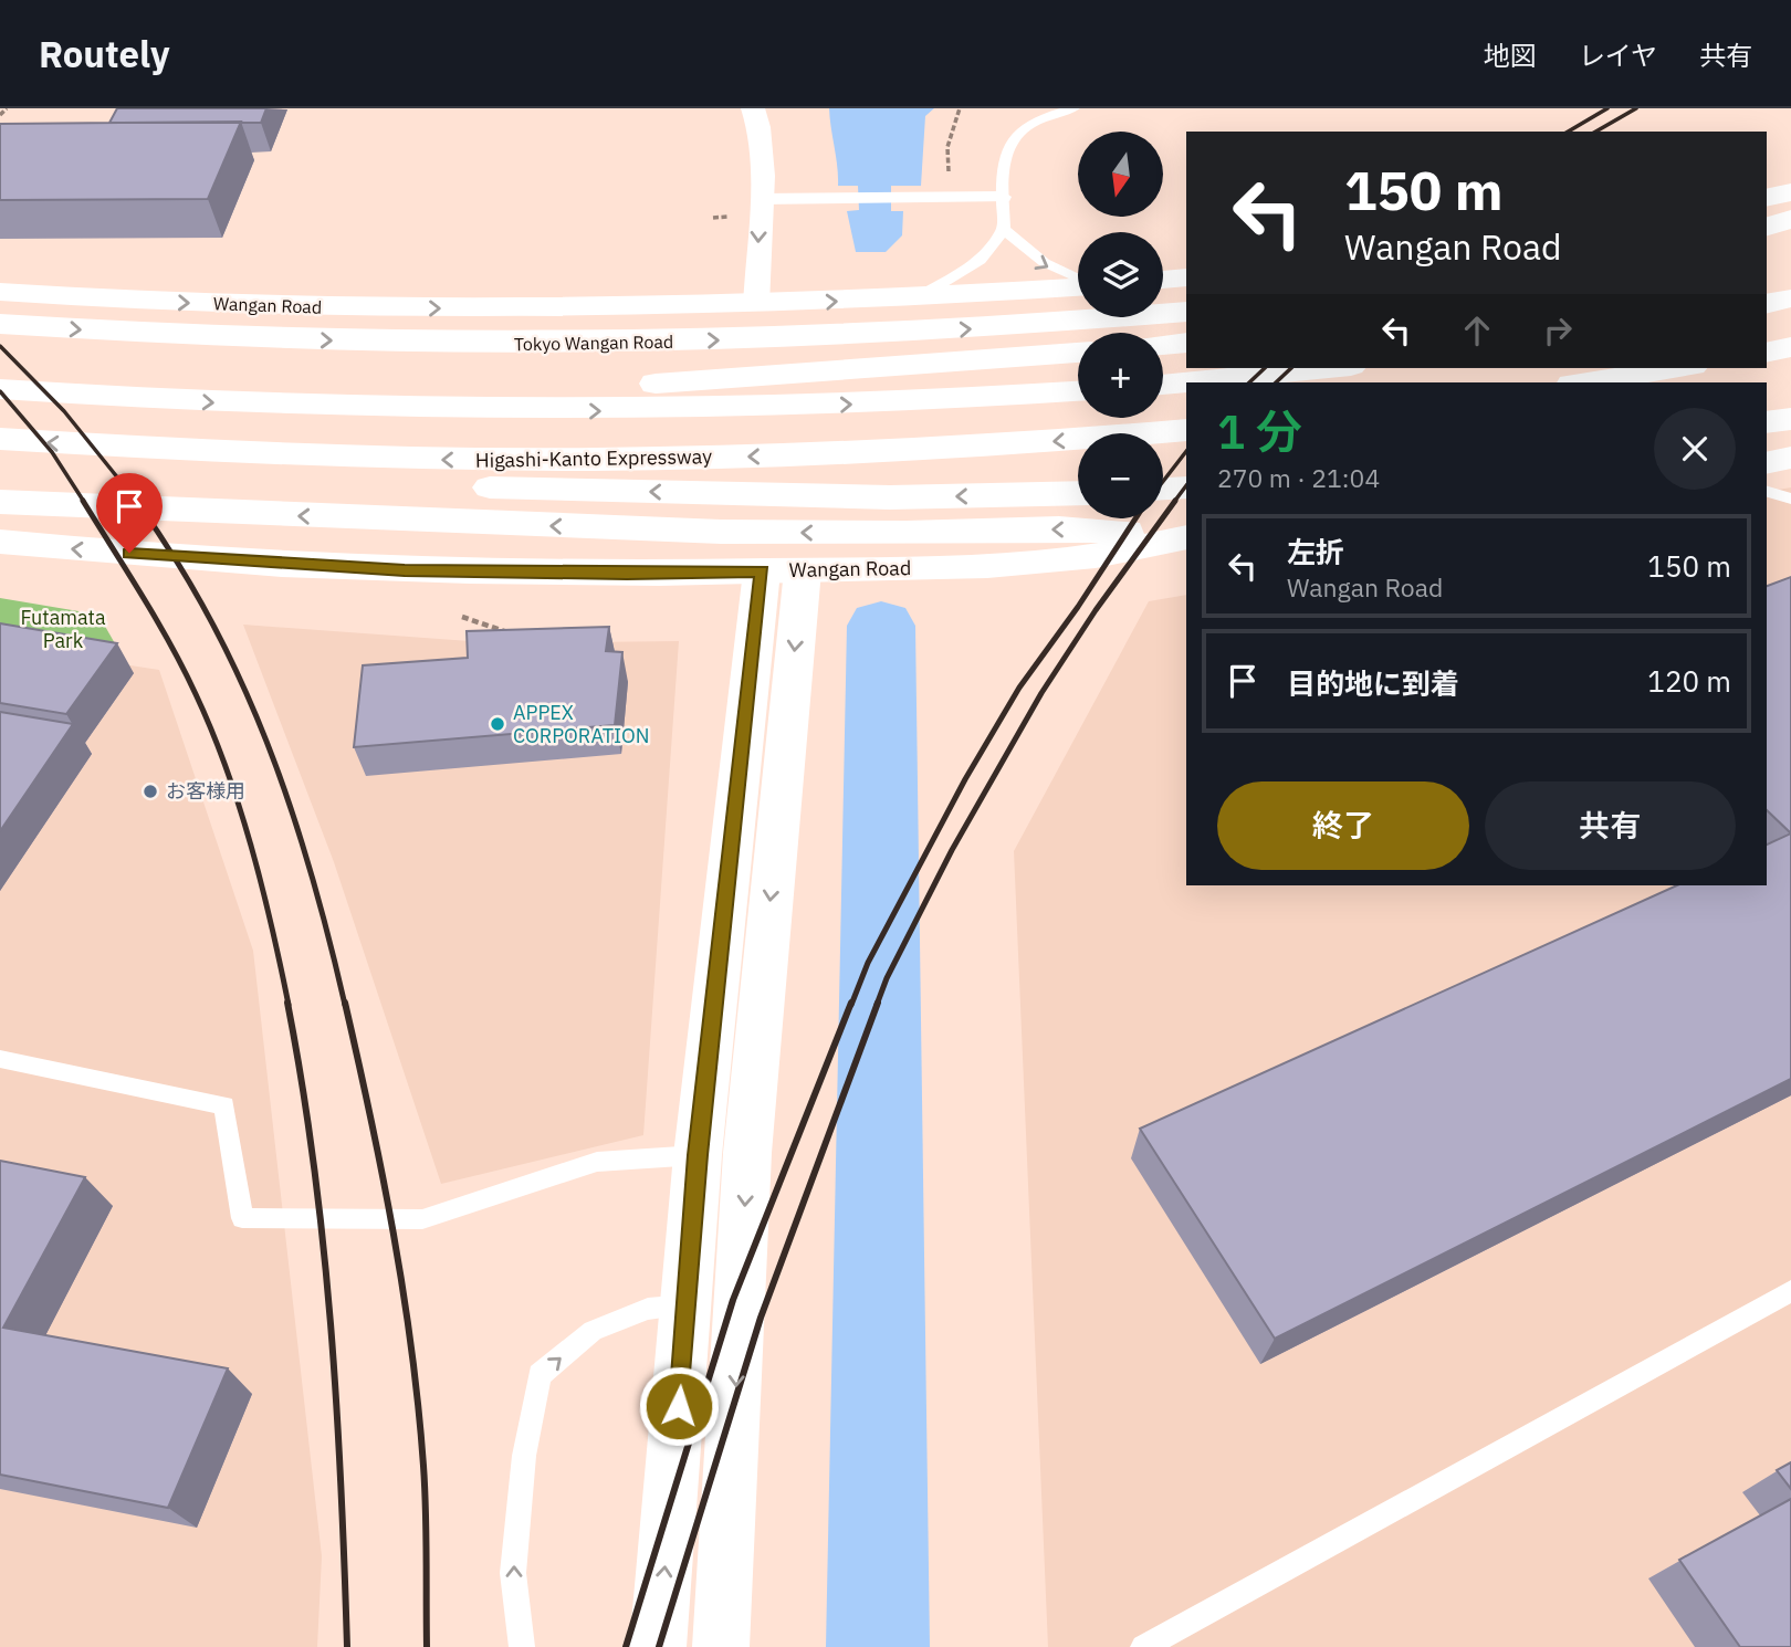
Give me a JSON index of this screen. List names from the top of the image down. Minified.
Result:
{"streets":{"main road":["Wangan Road","Tokyo Wangan Road","Higashi-Kanto Expressway"]},"parks":["Futamata Park"],"places":["APPEX CORPORATION","お客様用"],"north":"bottom","page":{"header":"Routely","nav":["地図","レイヤ","共有"],"map_buttons":["+","−"],"turn":["150 m","Wangan Road"],"heading":["1 分","270 m · 21:04"],"list":[{"name":"左折","note":"Wangan Road","value":"150 m"},{"name":"目的地に到着","value":"120 m"}],"buttons":["終了","共有"]}}
